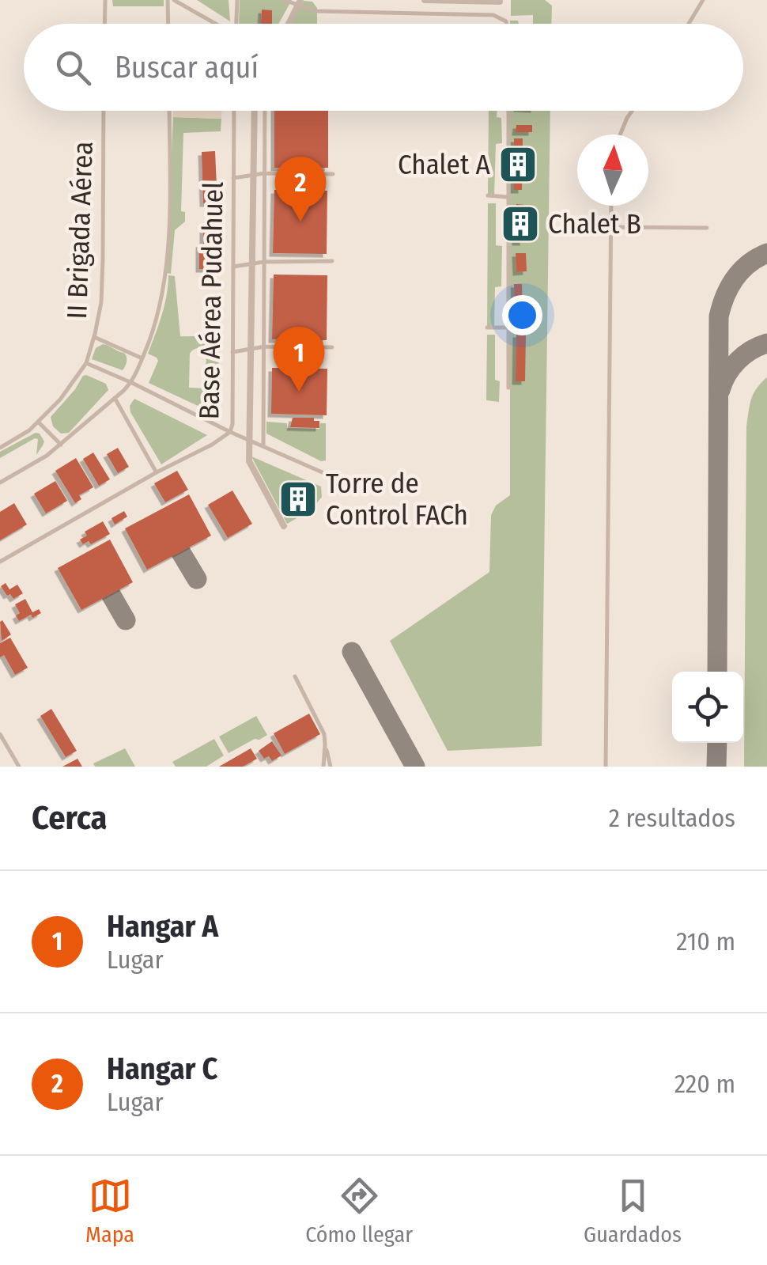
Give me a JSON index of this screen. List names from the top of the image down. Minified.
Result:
{"streets":{"lane":["II Brigada Aérea","Base Aérea Pudahuel"]},"places":{"building":["Chalet A","Chalet B","Torre de Control FACh"]},"north":"top","page":{"search":"Buscar aquí","pins":["2","1"],"heading":["Cerca","2 resultados"],"list":[{"mark":"1","name":"Hangar A","note":"Lugar","value":"210 m"},{"mark":"2","name":"Hangar C","note":"Lugar","value":"220 m"}],"nav":["Mapa","Cómo llegar","Guardados"]}}
